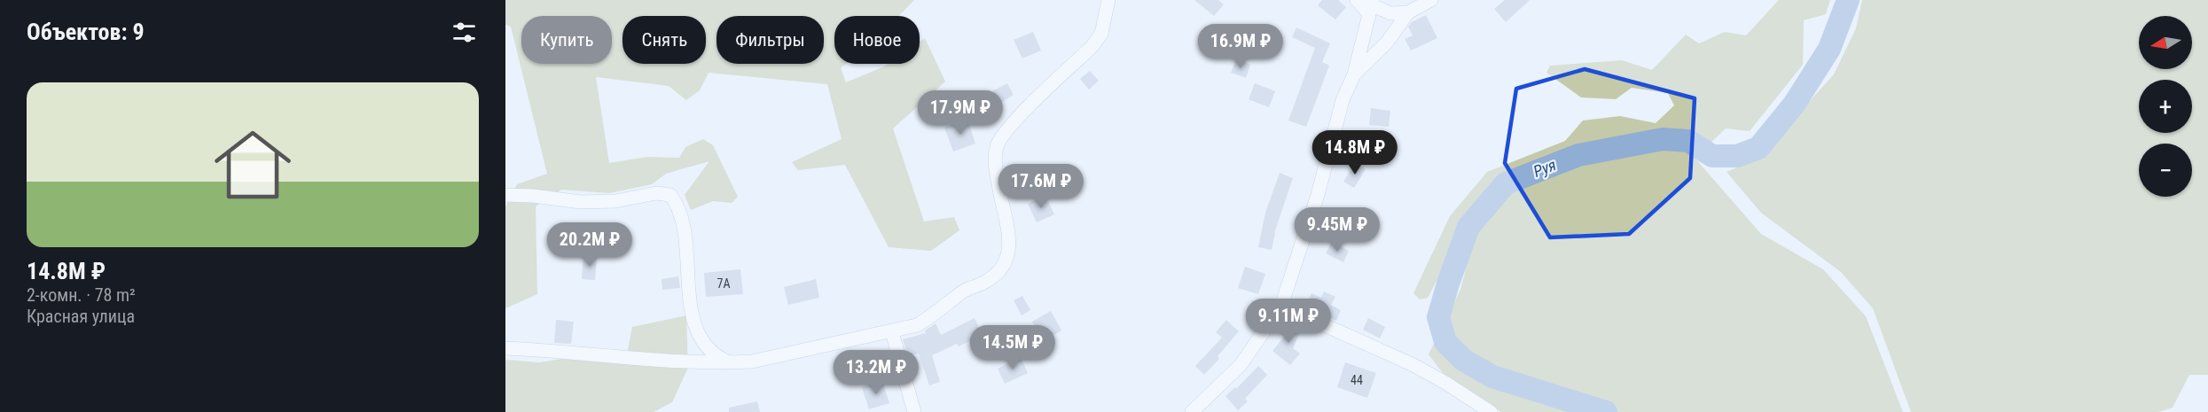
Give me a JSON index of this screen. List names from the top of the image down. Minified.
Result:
{"water":["Руя"],"house_numbers":["7А","44"],"north":"left","page":{"heading":"Объектов: 9","map_buttons":["+","−"],"chip":["Купить","Снять","Фильтры","Новое"],"price":["16.9M ₽","17.9M ₽","14.8M ₽","17.6M ₽","9.45M ₽","20.2M ₽","9.11M ₽","14.5M ₽","13.2M ₽"],"list":[{"name":"14.8M ₽","note":"2-комн. · 78 m² · Красная улица"}]}}
